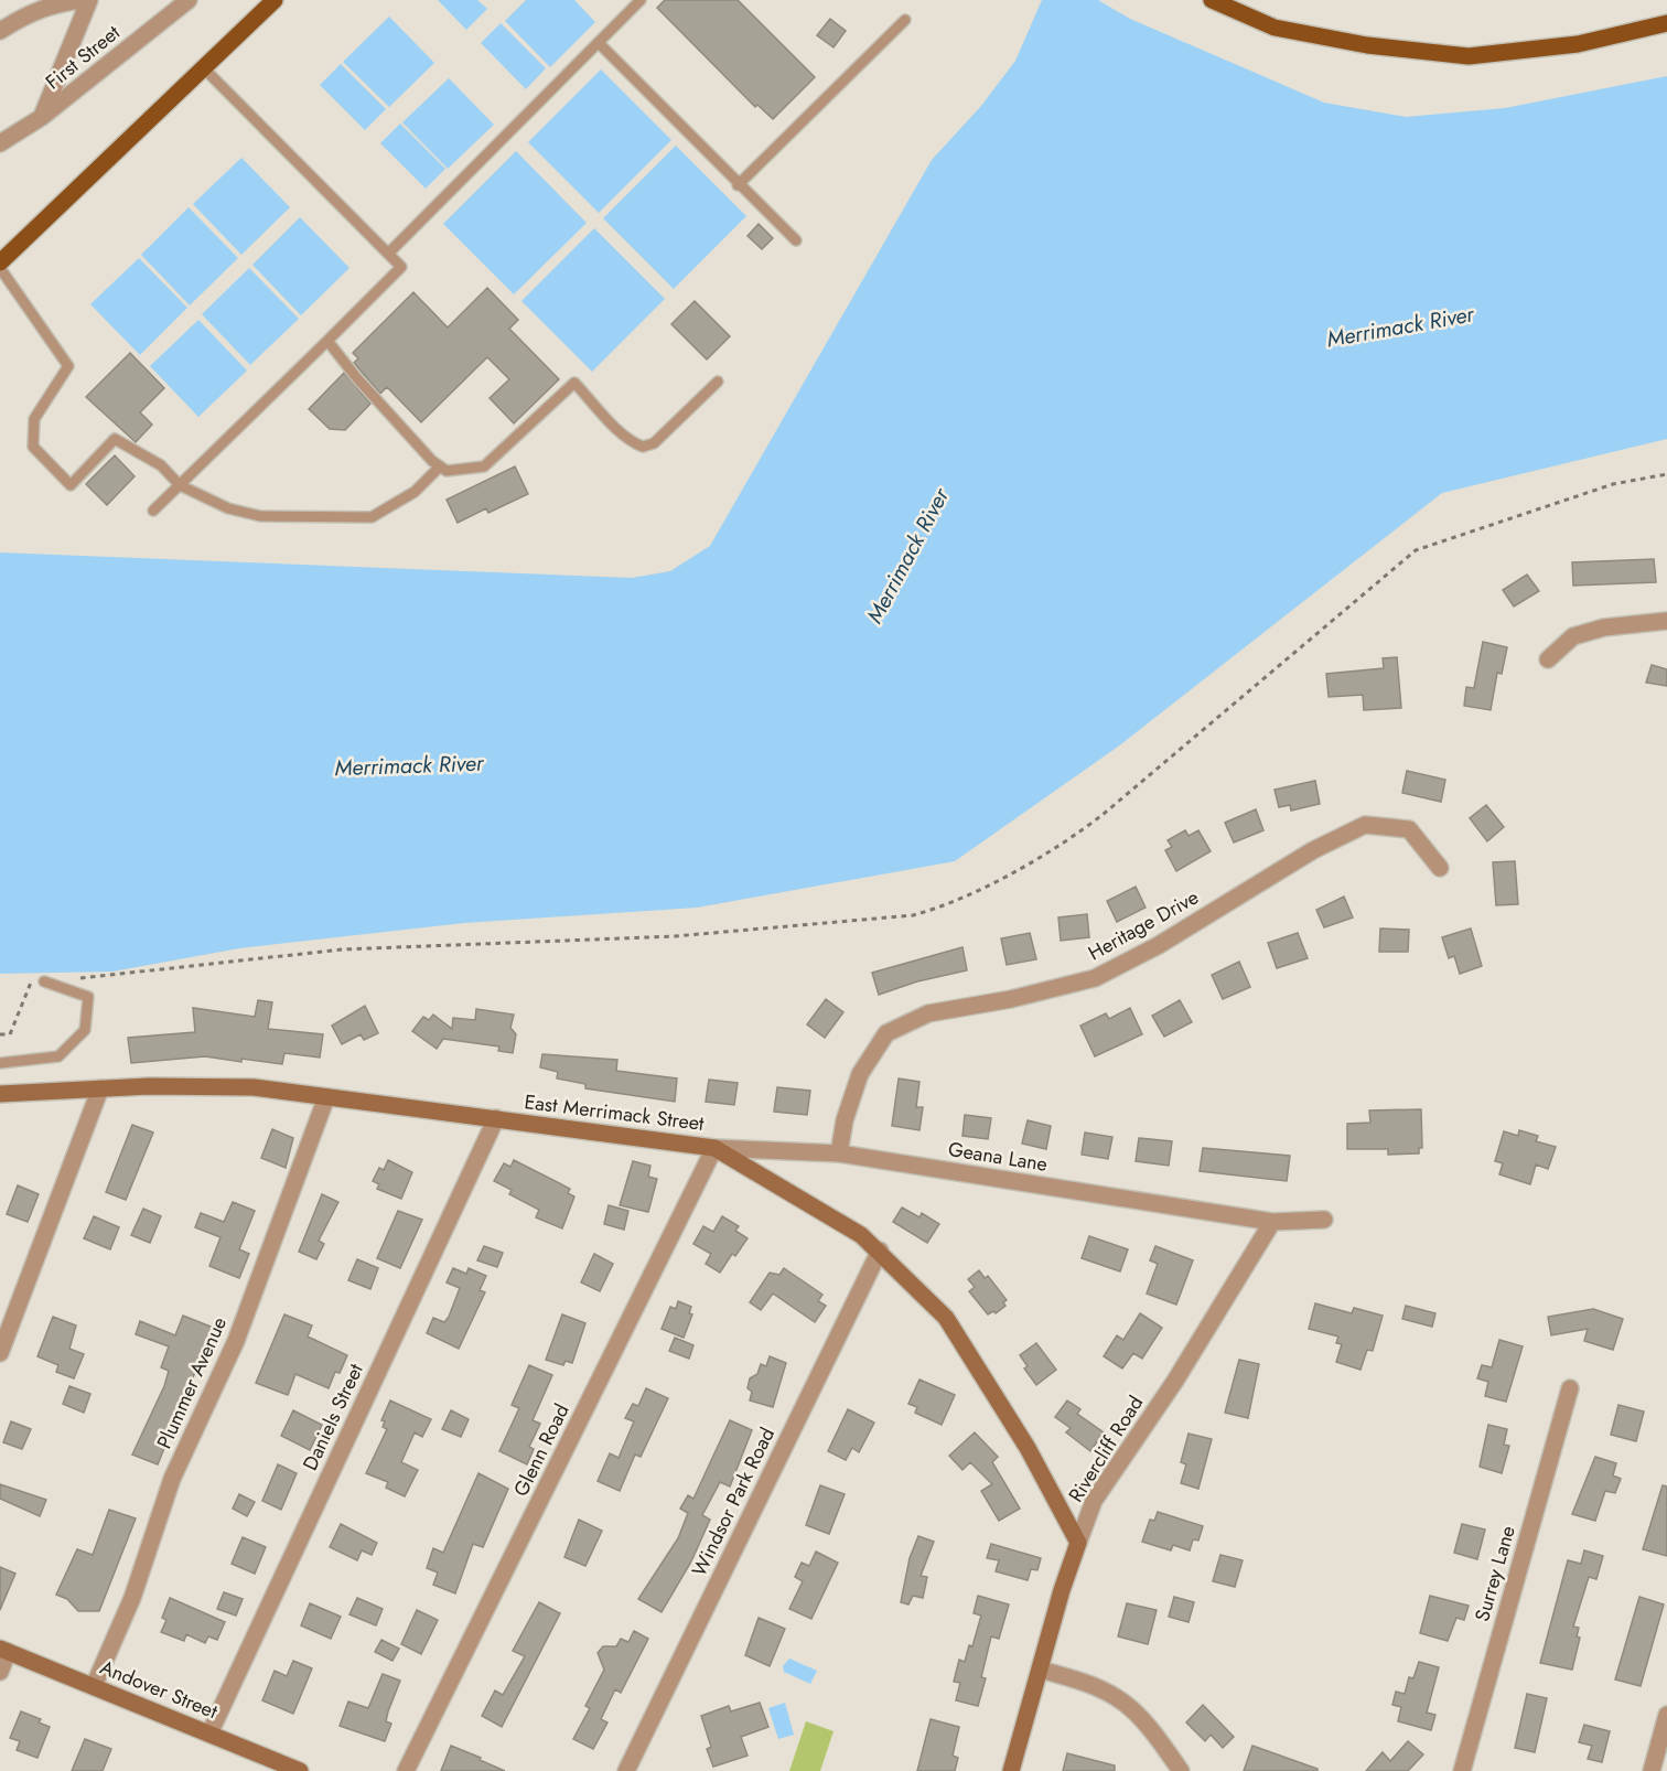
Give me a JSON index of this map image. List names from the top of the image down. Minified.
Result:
{"streets":{"street":["First Street","Heritage Drive","East Merrimack Street","Geana Lane","Plummer Avenue","Daniels Street","Rivercliff Road","Glenn Road","Windsor Park Road","Surrey Lane","Andover Street"]},"crossings":[["Heritage Drive","Geana Lane"],["East Merrimack Street","Geana Lane"],["East Merrimack Street","Plummer Avenue"],["East Merrimack Street","Daniels Street"],["East Merrimack Street","Rivercliff Road"],["East Merrimack Street","Glenn Road"],["East Merrimack Street","Windsor Park Road"],["Geana Lane","Rivercliff Road"],["Geana Lane","Glenn Road"],["Plummer Avenue","Andover Street"],["Daniels Street","Andover Street"]],"water":["Merrimack River"]}
